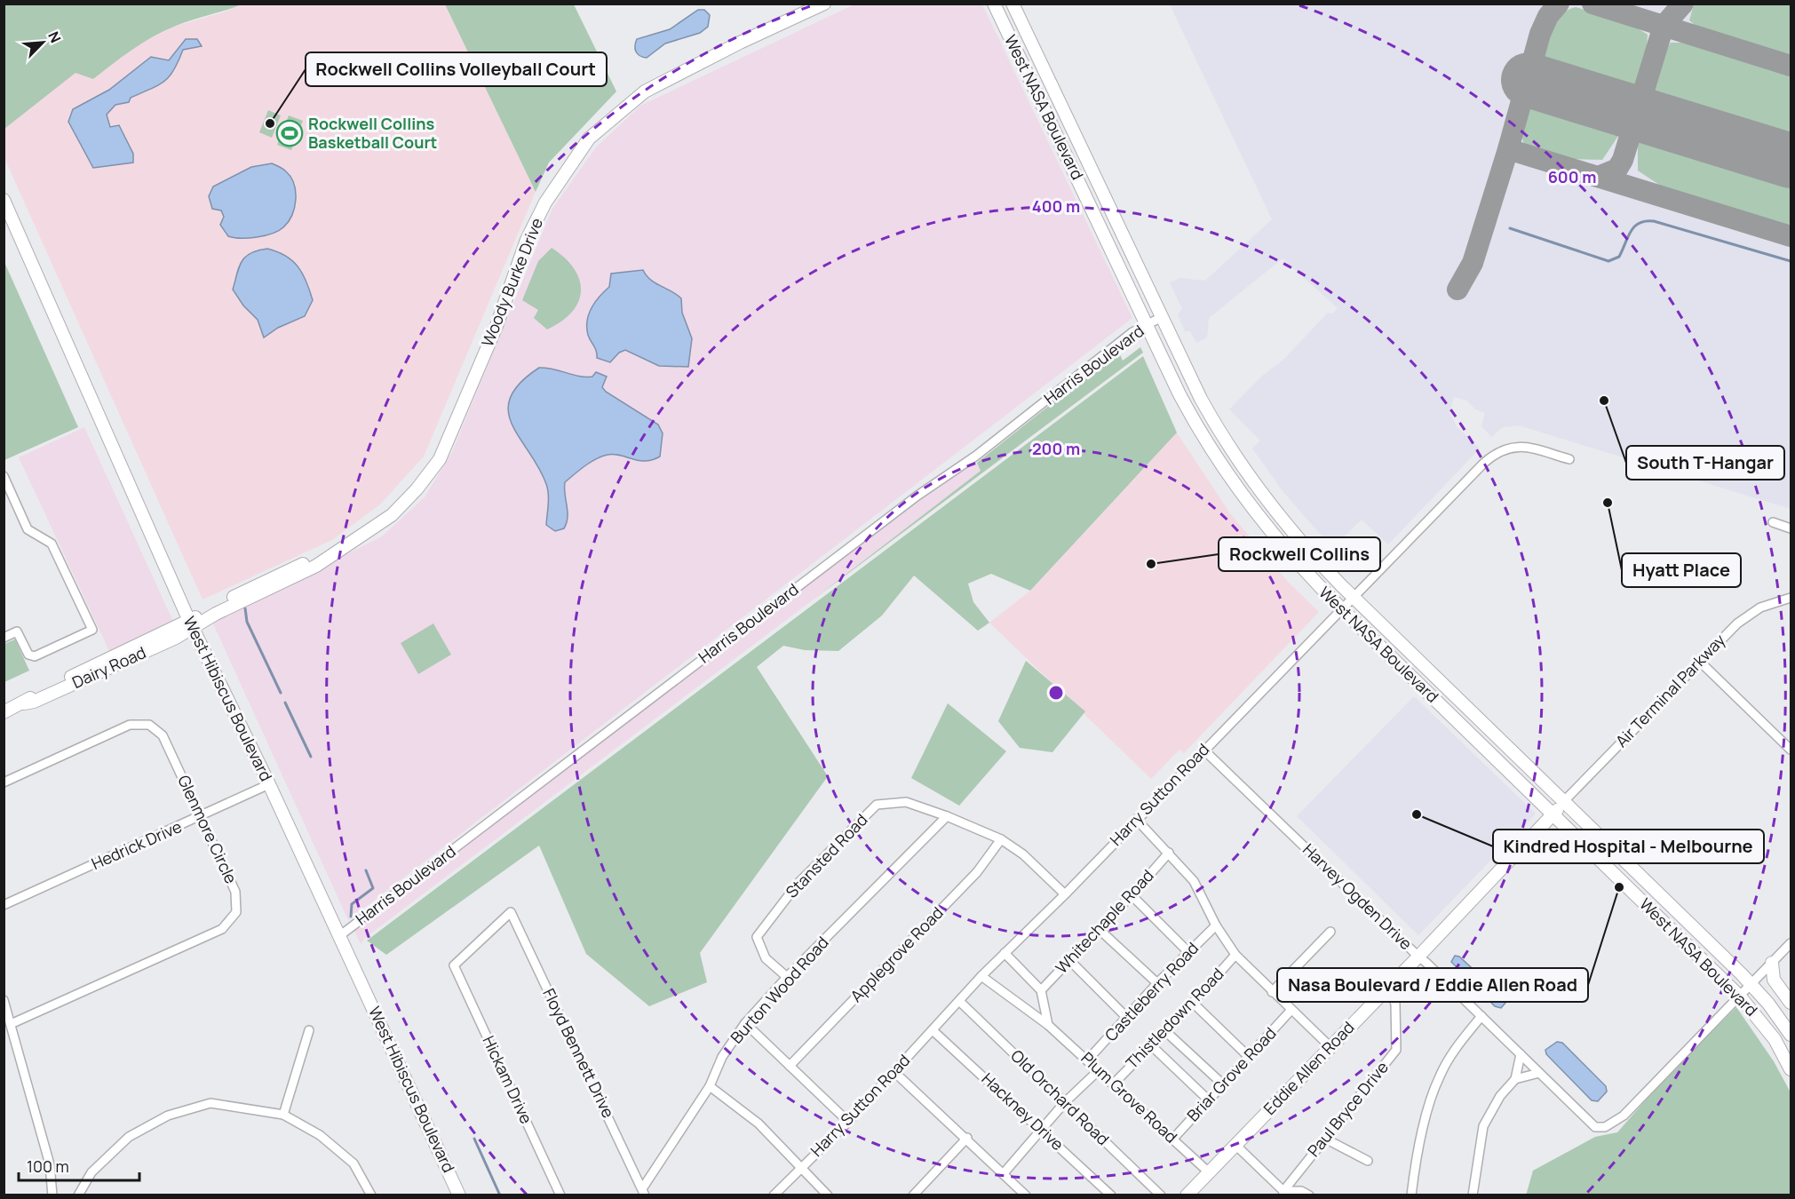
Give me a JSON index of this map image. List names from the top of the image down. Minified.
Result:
{"streets":{"street":["West NASA Boulevard","Woody Burke Drive","Harris Boulevard","Dairy Road","Air Terminal Parkway","West Hibiscus Boulevard","Harry Sutton Road","Glenmore Circle","Hedrick Drive","Stansted Road","Harvey Ogden Drive","Whitechaple Road","Applegrove Road","Burton Wood Road","Castleberry Road","Thistledown Road","Floyd Bennett Drive","Eddie Allen Road","Briar Grove Road","Hickam Drive","Old Orchard Road","Plum Grove Road","Paul Bryce Drive","Hackney Drive"]},"crossings":[["West NASA Boulevard","Harris Boulevard"],["West NASA Boulevard","Air Terminal Parkway"],["West NASA Boulevard","Harry Sutton Road"],["West NASA Boulevard","Harvey Ogden Drive"],["West NASA Boulevard","Eddie Allen Road"],["Woody Burke Drive","Dairy Road"],["Woody Burke Drive","West Hibiscus Boulevard"],["Harris Boulevard","West Hibiscus Boulevard"],["Dairy Road","West Hibiscus Boulevard"],["Air Terminal Parkway","Eddie Allen Road"],["West Hibiscus Boulevard","Hedrick Drive"],["Harry Sutton Road","Stansted Road"],["Harry Sutton Road","Harvey Ogden Drive"],["Harry Sutton Road","Old Orchard Road"],["Harry Sutton Road","Plum Grove Road"],["Harry Sutton Road","Hackney Drive"],["Glenmore Circle","Hedrick Drive"],["Stansted Road","Applegrove Road"],["Stansted Road","Burton Wood Road"],["Harvey Ogden Drive","Eddie Allen Road"],["Burton Wood Road","Floyd Bennett Drive"],["Castleberry Road","Plum Grove Road"],["Thistledown Road","Plum Grove Road"],["Floyd Bennett Drive","Hickam Drive"],["Eddie Allen Road","Plum Grove Road"],["Eddie Allen Road","Paul Bryce Drive"],["Briar Grove Road","Plum Grove Road"]],"places":{"other":["Rockwell Collins Volleyball Court","South T-Hangar","Hyatt Place","Rockwell Collins","Kindred Hospital - Melbourne","Nasa Boulevard / Eddie Allen Road"],"sports":["Rockwell Collins Basketball Court"]},"scale_bar":"100 m","north":"top right","rings":["600 m","400 m","200 m"]}
